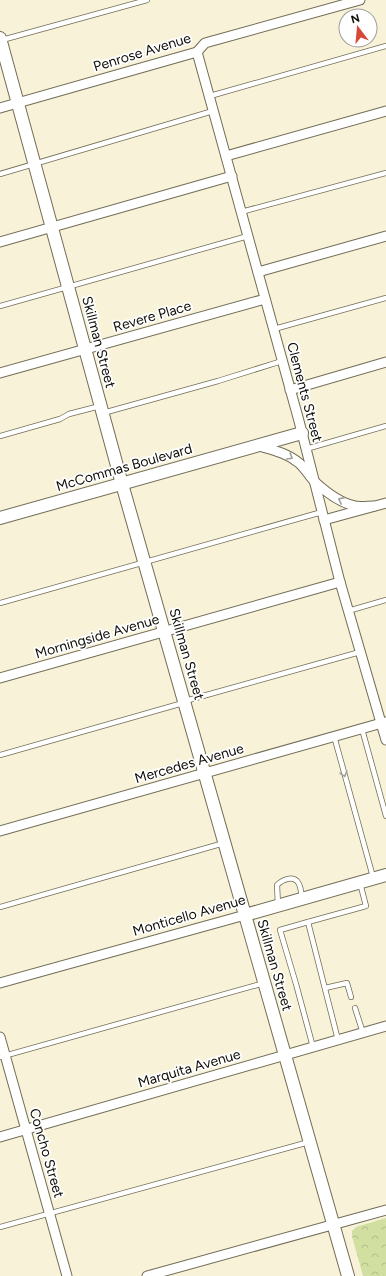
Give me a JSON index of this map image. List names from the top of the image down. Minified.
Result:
{"streets":{"main road":["Skillman Street","McCommas Boulevard","Monticello Avenue"],"street":["Penrose Avenue","Revere Place","Clements Street","Morningside Avenue","Mercedes Avenue","Marquita Avenue","Concho Street"]},"crossings":[["Penrose Avenue","Skillman Street"],["Penrose Avenue","Clements Street"],["Revere Place","Skillman Street"],["Revere Place","Clements Street"],["Skillman Street","McCommas Boulevard"],["Skillman Street","Morningside Avenue"],["Skillman Street","Mercedes Avenue"],["Skillman Street","Monticello Avenue"],["Skillman Street","Marquita Avenue"],["Clements Street","McCommas Boulevard"],["Clements Street","Morningside Avenue"],["Clements Street","Mercedes Avenue"],["Marquita Avenue","Concho Street"]],"north":"top"}
